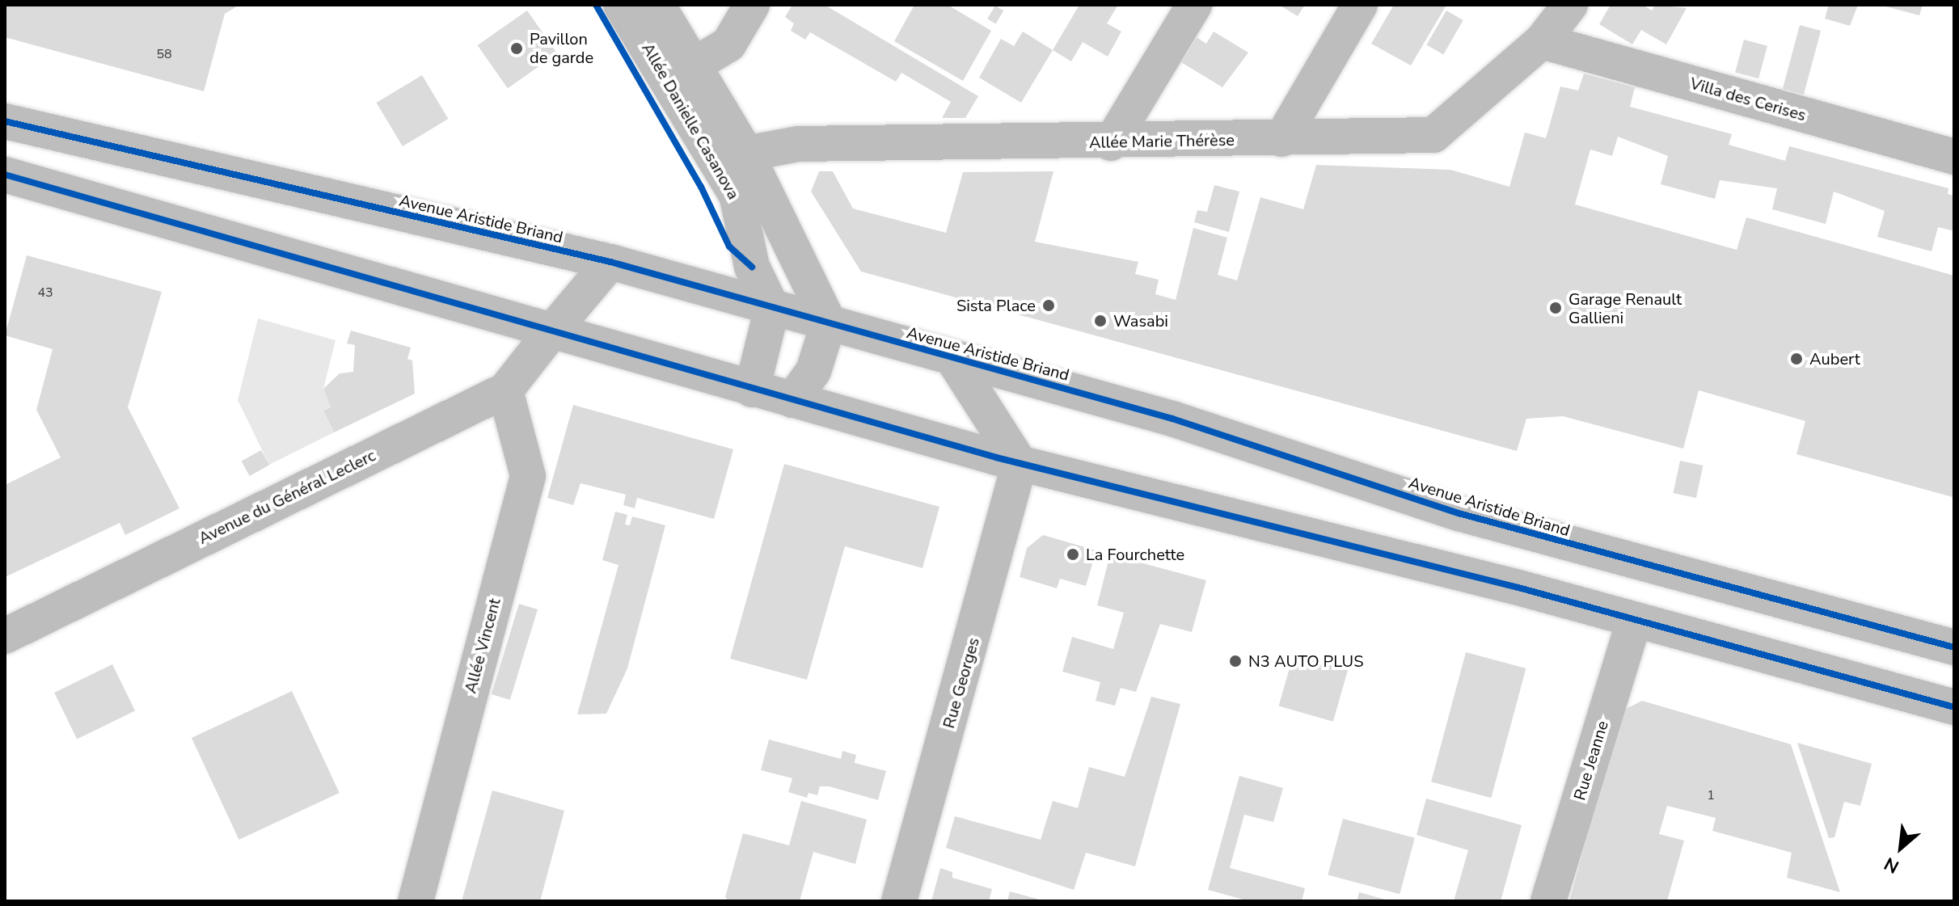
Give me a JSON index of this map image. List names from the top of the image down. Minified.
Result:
{"streets":{"main road":["Villa des Cerises","Allée Danielle Casanova","Allée Marie Thérèse","Avenue Aristide Briand","Avenue du Général Leclerc","Allée Vincent","Rue Georges","Rue Jeanne"]},"crossings":[["Villa des Cerises","Allée Marie Thérèse"],["Allée Danielle Casanova","Allée Marie Thérèse"],["Allée Danielle Casanova","Avenue Aristide Briand"],["Avenue Aristide Briand","Avenue du Général Leclerc"],["Avenue du Général Leclerc","Allée Vincent"]],"places":["Pavillon de garde","Sista Place","Garage Renault Gallieni","Wasabi","Aubert","La Fourchette","N3 AUTO PLUS"],"house_numbers":["58","43","1"],"north":"bottom left"}
